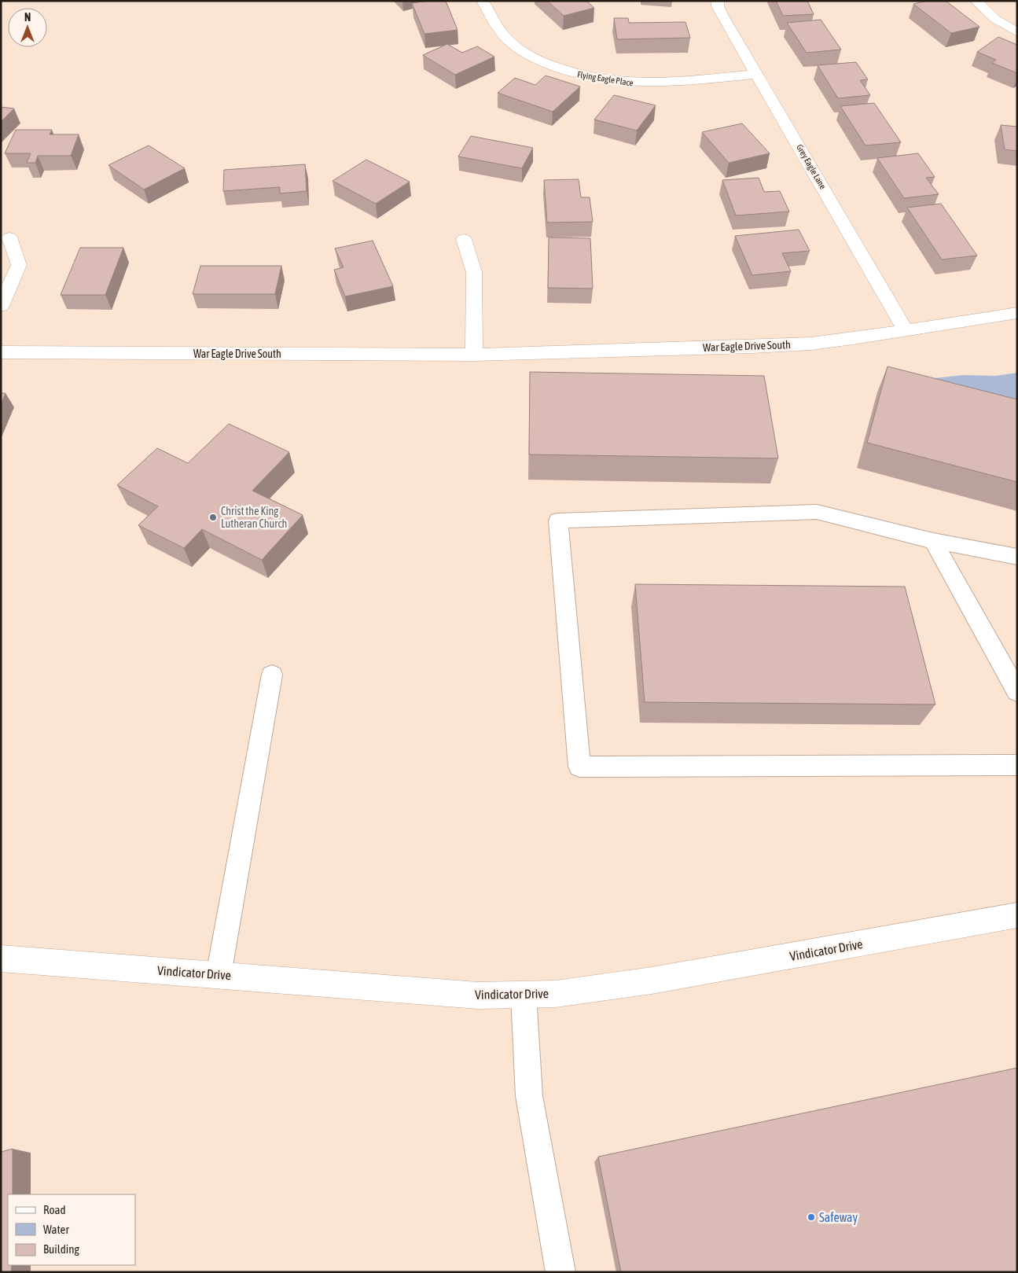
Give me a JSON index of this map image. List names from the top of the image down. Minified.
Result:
{"streets":{"street":["Flying Eagle Place","Grey Eagle Lane","War Eagle Drive South","Vindicator Drive"]},"crossings":[["Flying Eagle Place","Grey Eagle Lane"],["Grey Eagle Lane","War Eagle Drive South"]],"places":["Christ the King Lutheran Church","Safeway"],"legend":["Road","Water","Building"],"north":"top"}
